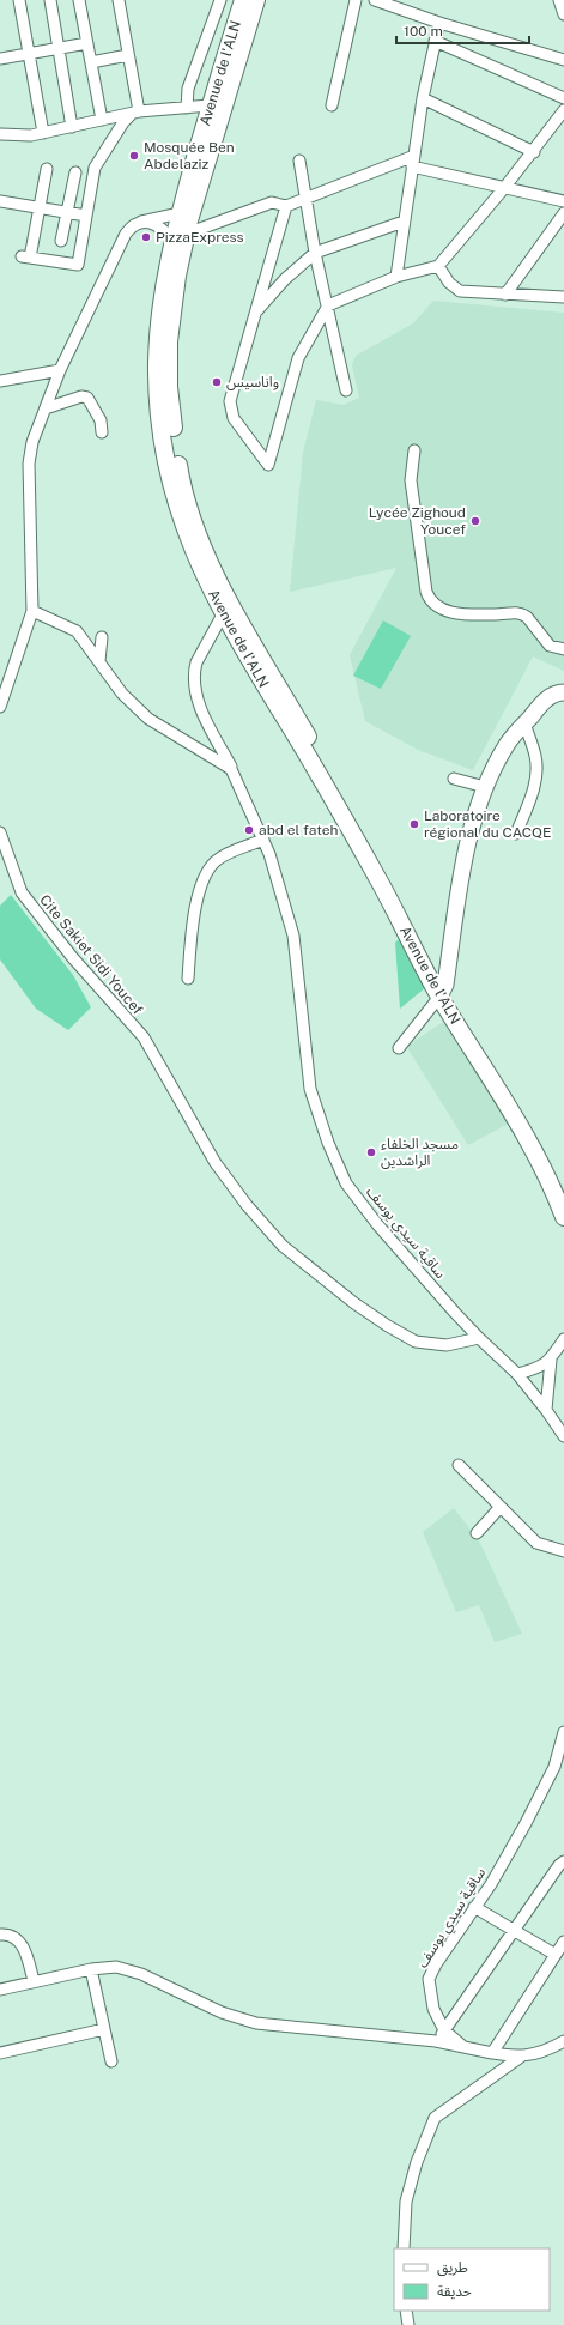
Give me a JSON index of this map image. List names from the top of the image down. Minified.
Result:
{"streets":{"main road":["Avenue de l'ALN"],"street":["Cite Sakiet Sidi Youcef","ساقية سيدي يوسف"]},"crossings":[["Cite Sakiet Sidi Youcef","ساقية سيدي يوسف"]],"places":["Mosquée Ben Abdelaziz","PizzaExpress","واناسيس","Lycée Zighoud Youcef","Laboratoire régional du CACQE","abd el fateh","مسجد الخلفاء الراشدين"],"legend":["طريق","حديقة"],"scale_bar":"100 m"}
